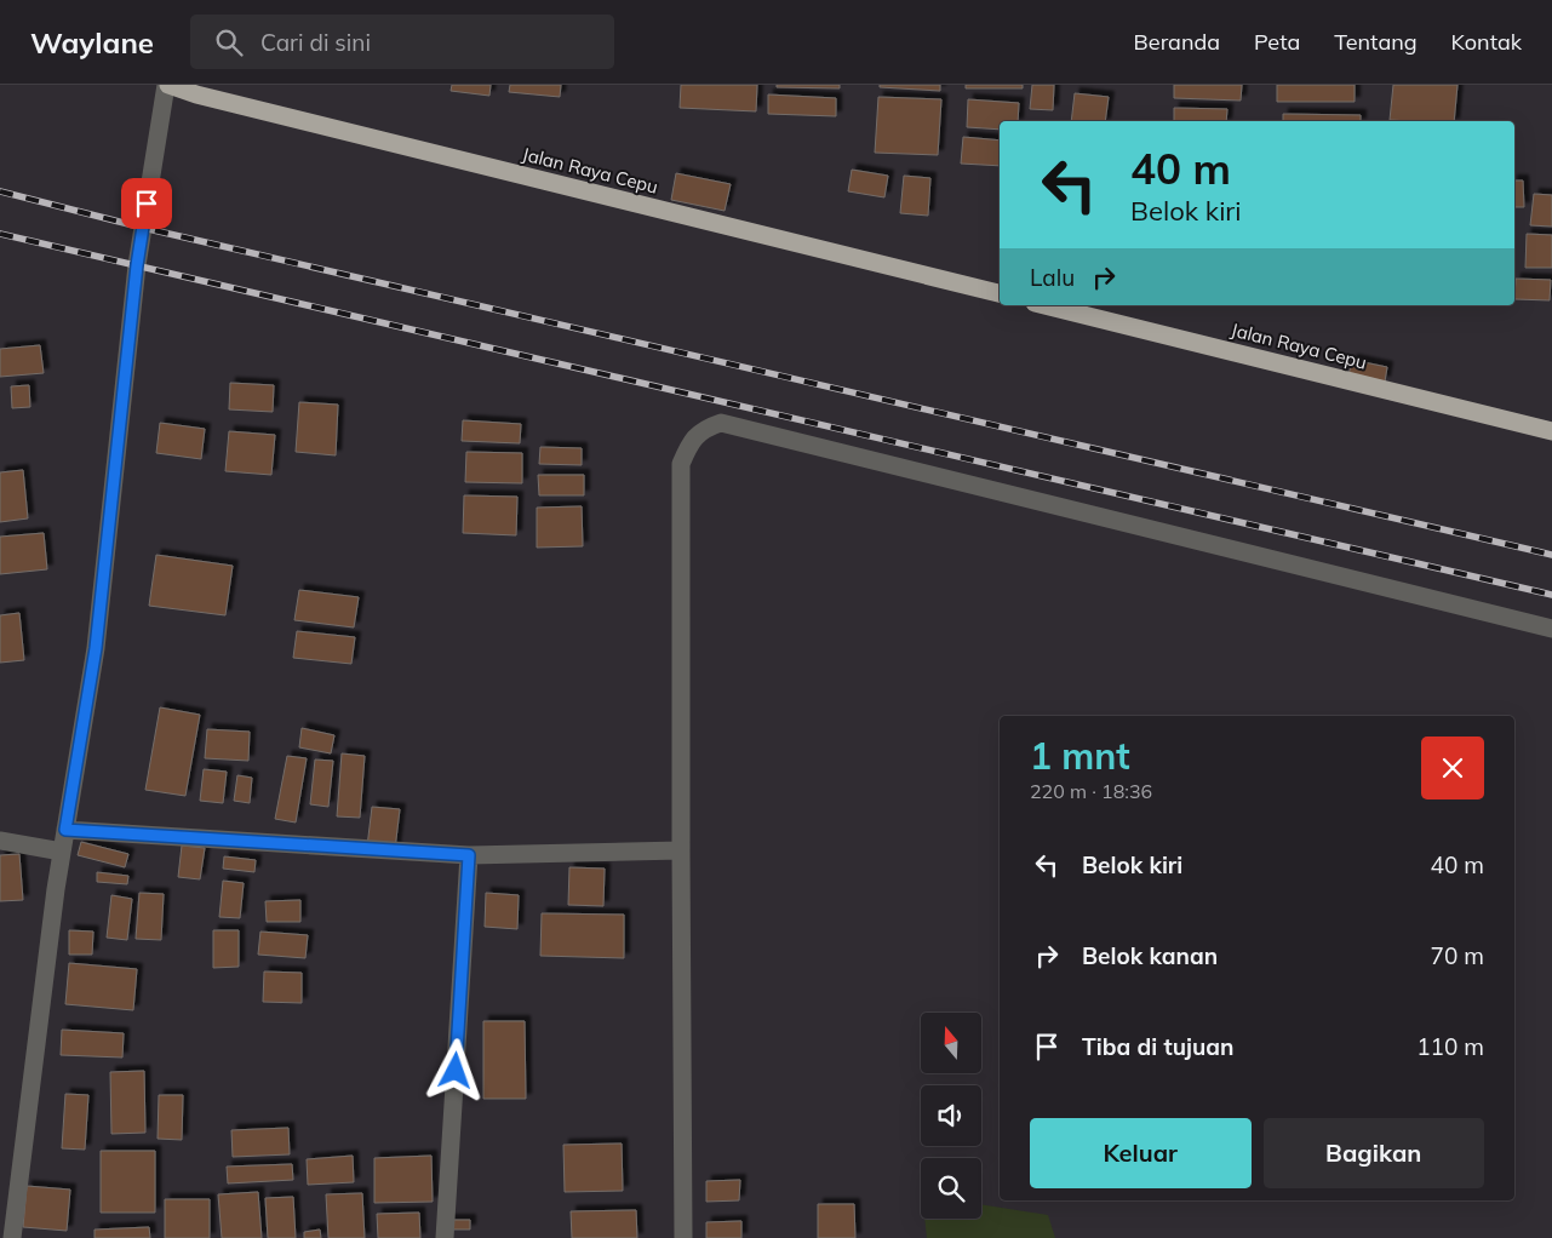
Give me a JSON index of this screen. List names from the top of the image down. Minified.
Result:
{"streets":{"highway":["Jalan Raya Cepu"]},"north":"top","page":{"header":"Waylane","search":"Cari di sini","nav":["Beranda","Peta","Tentang","Kontak"],"turn":["40 m","Belok kiri"],"then":"Lalu","heading":["1 mnt","220 m · 18:36"],"list":[{"name":"Belok kiri","value":"40 m"},{"name":"Belok kanan","value":"70 m"},{"name":"Tiba di tujuan","value":"110 m"}],"buttons":["Keluar","Bagikan"]}}
